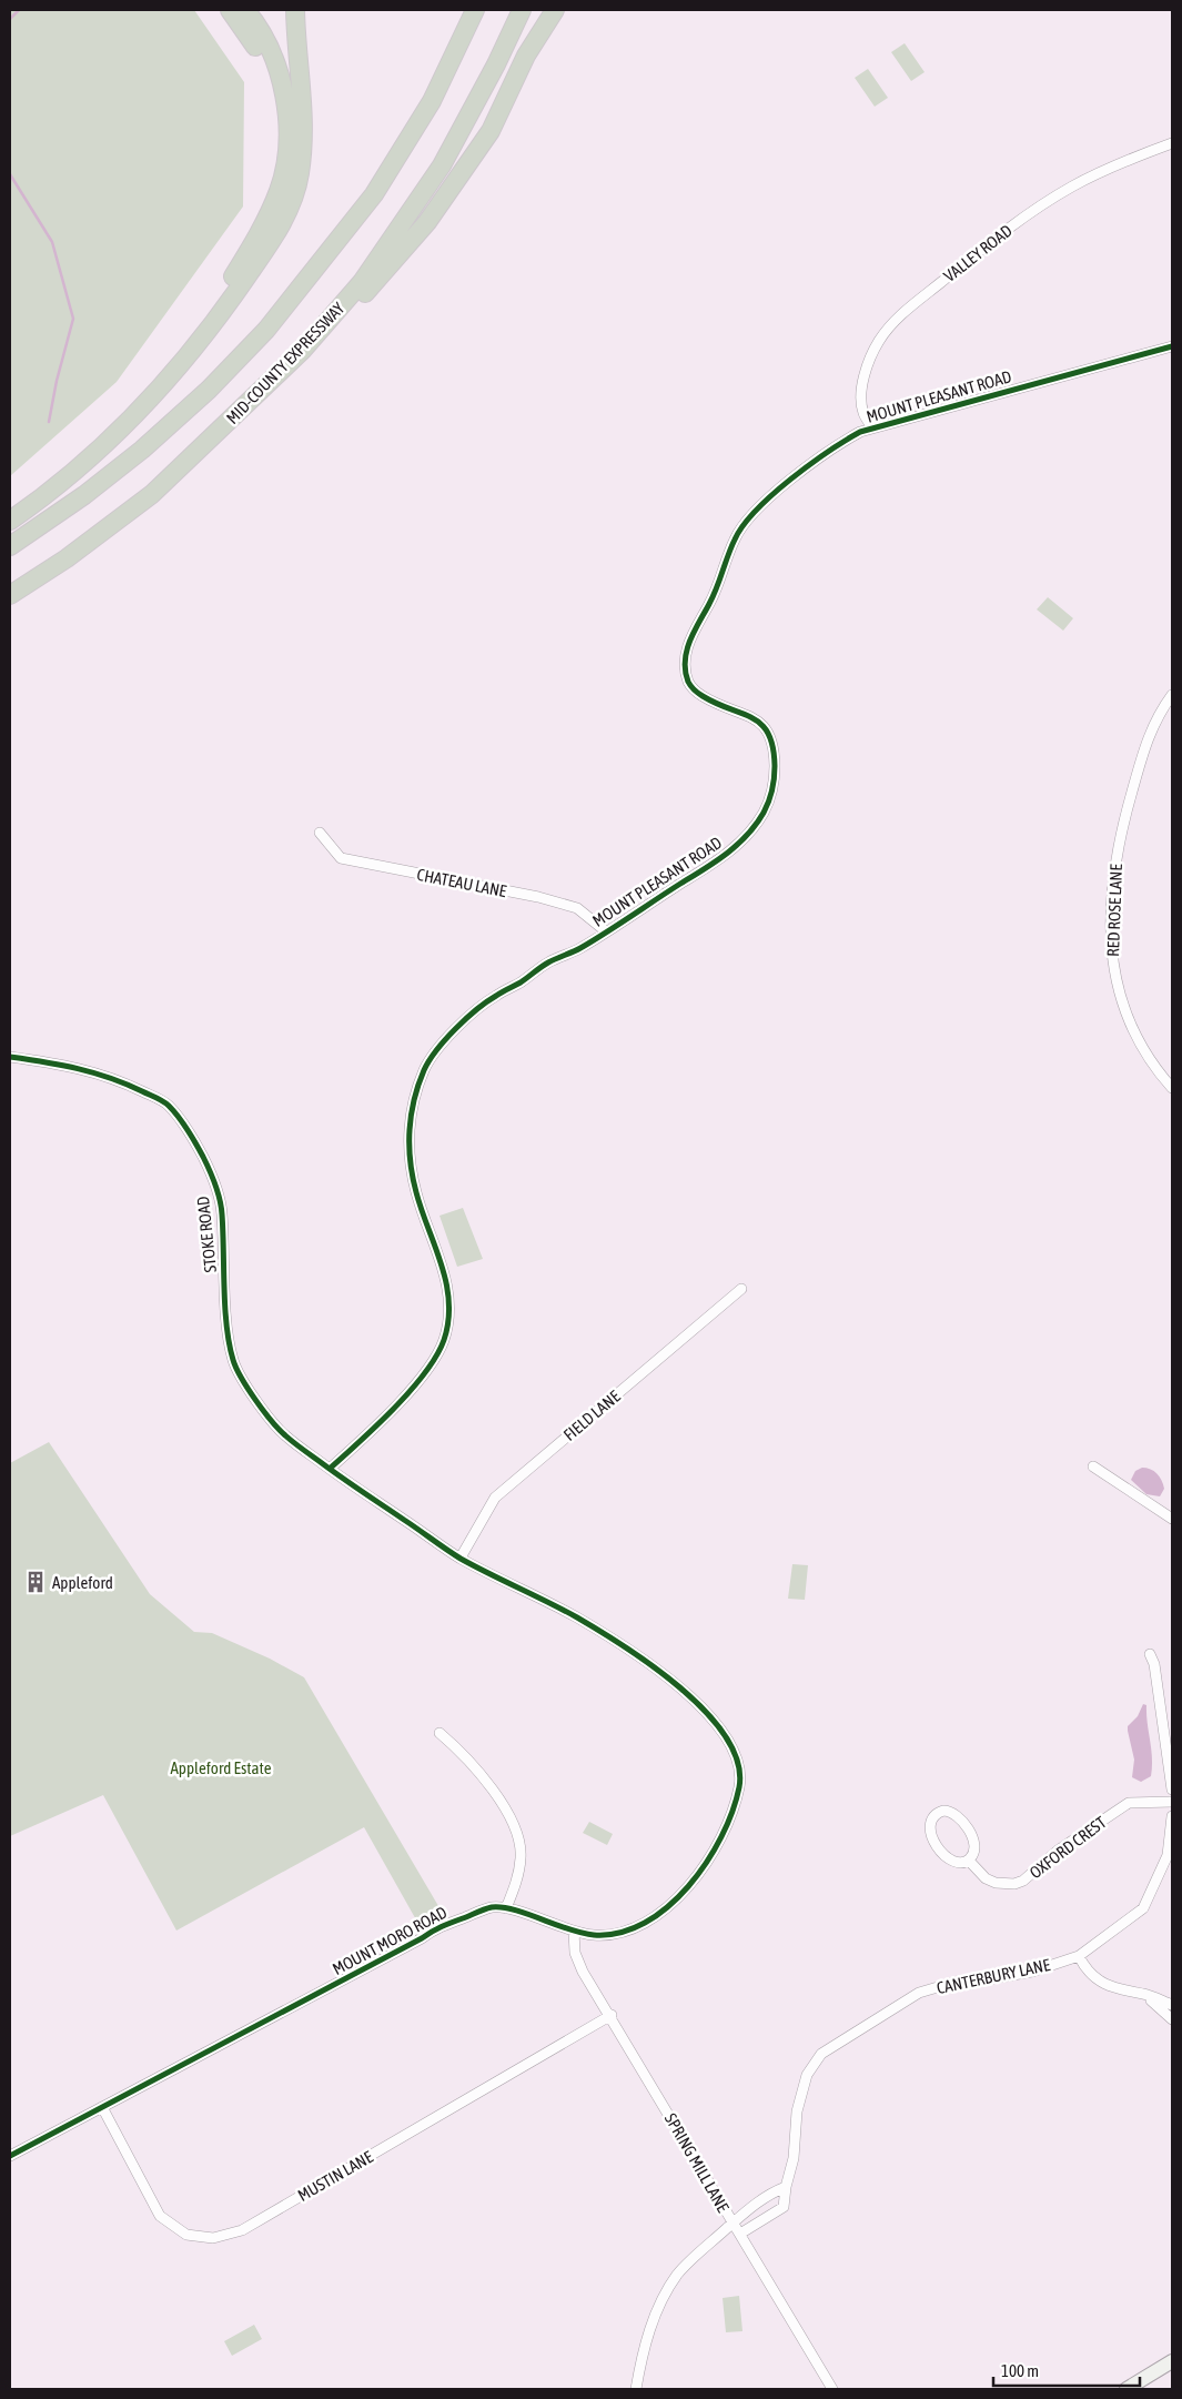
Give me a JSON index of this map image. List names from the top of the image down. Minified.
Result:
{"streets":{"highway":["MID-COUNTY EXPRESSWAY"],"street":["VALLEY ROAD","MOUNT PLEASANT ROAD","CHATEAU LANE","RED ROSE LANE","STOKE ROAD","FIELD LANE","OXFORD CREST","MOUNT MORO ROAD","CANTERBURY LANE","SPRING MILL LANE","MUSTIN LANE"]},"crossings":[["VALLEY ROAD","MOUNT PLEASANT ROAD"],["MOUNT PLEASANT ROAD","CHATEAU LANE"],["MOUNT PLEASANT ROAD","STOKE ROAD"],["MOUNT PLEASANT ROAD","MOUNT MORO ROAD"],["STOKE ROAD","MOUNT MORO ROAD"],["FIELD LANE","MOUNT MORO ROAD"],["MOUNT MORO ROAD","SPRING MILL LANE"],["MOUNT MORO ROAD","MUSTIN LANE"],["CANTERBURY LANE","SPRING MILL LANE"],["SPRING MILL LANE","MUSTIN LANE"]],"parks":["Appleford Estate"],"places":{"building":["Appleford"]},"scale_bar":"100 m"}
